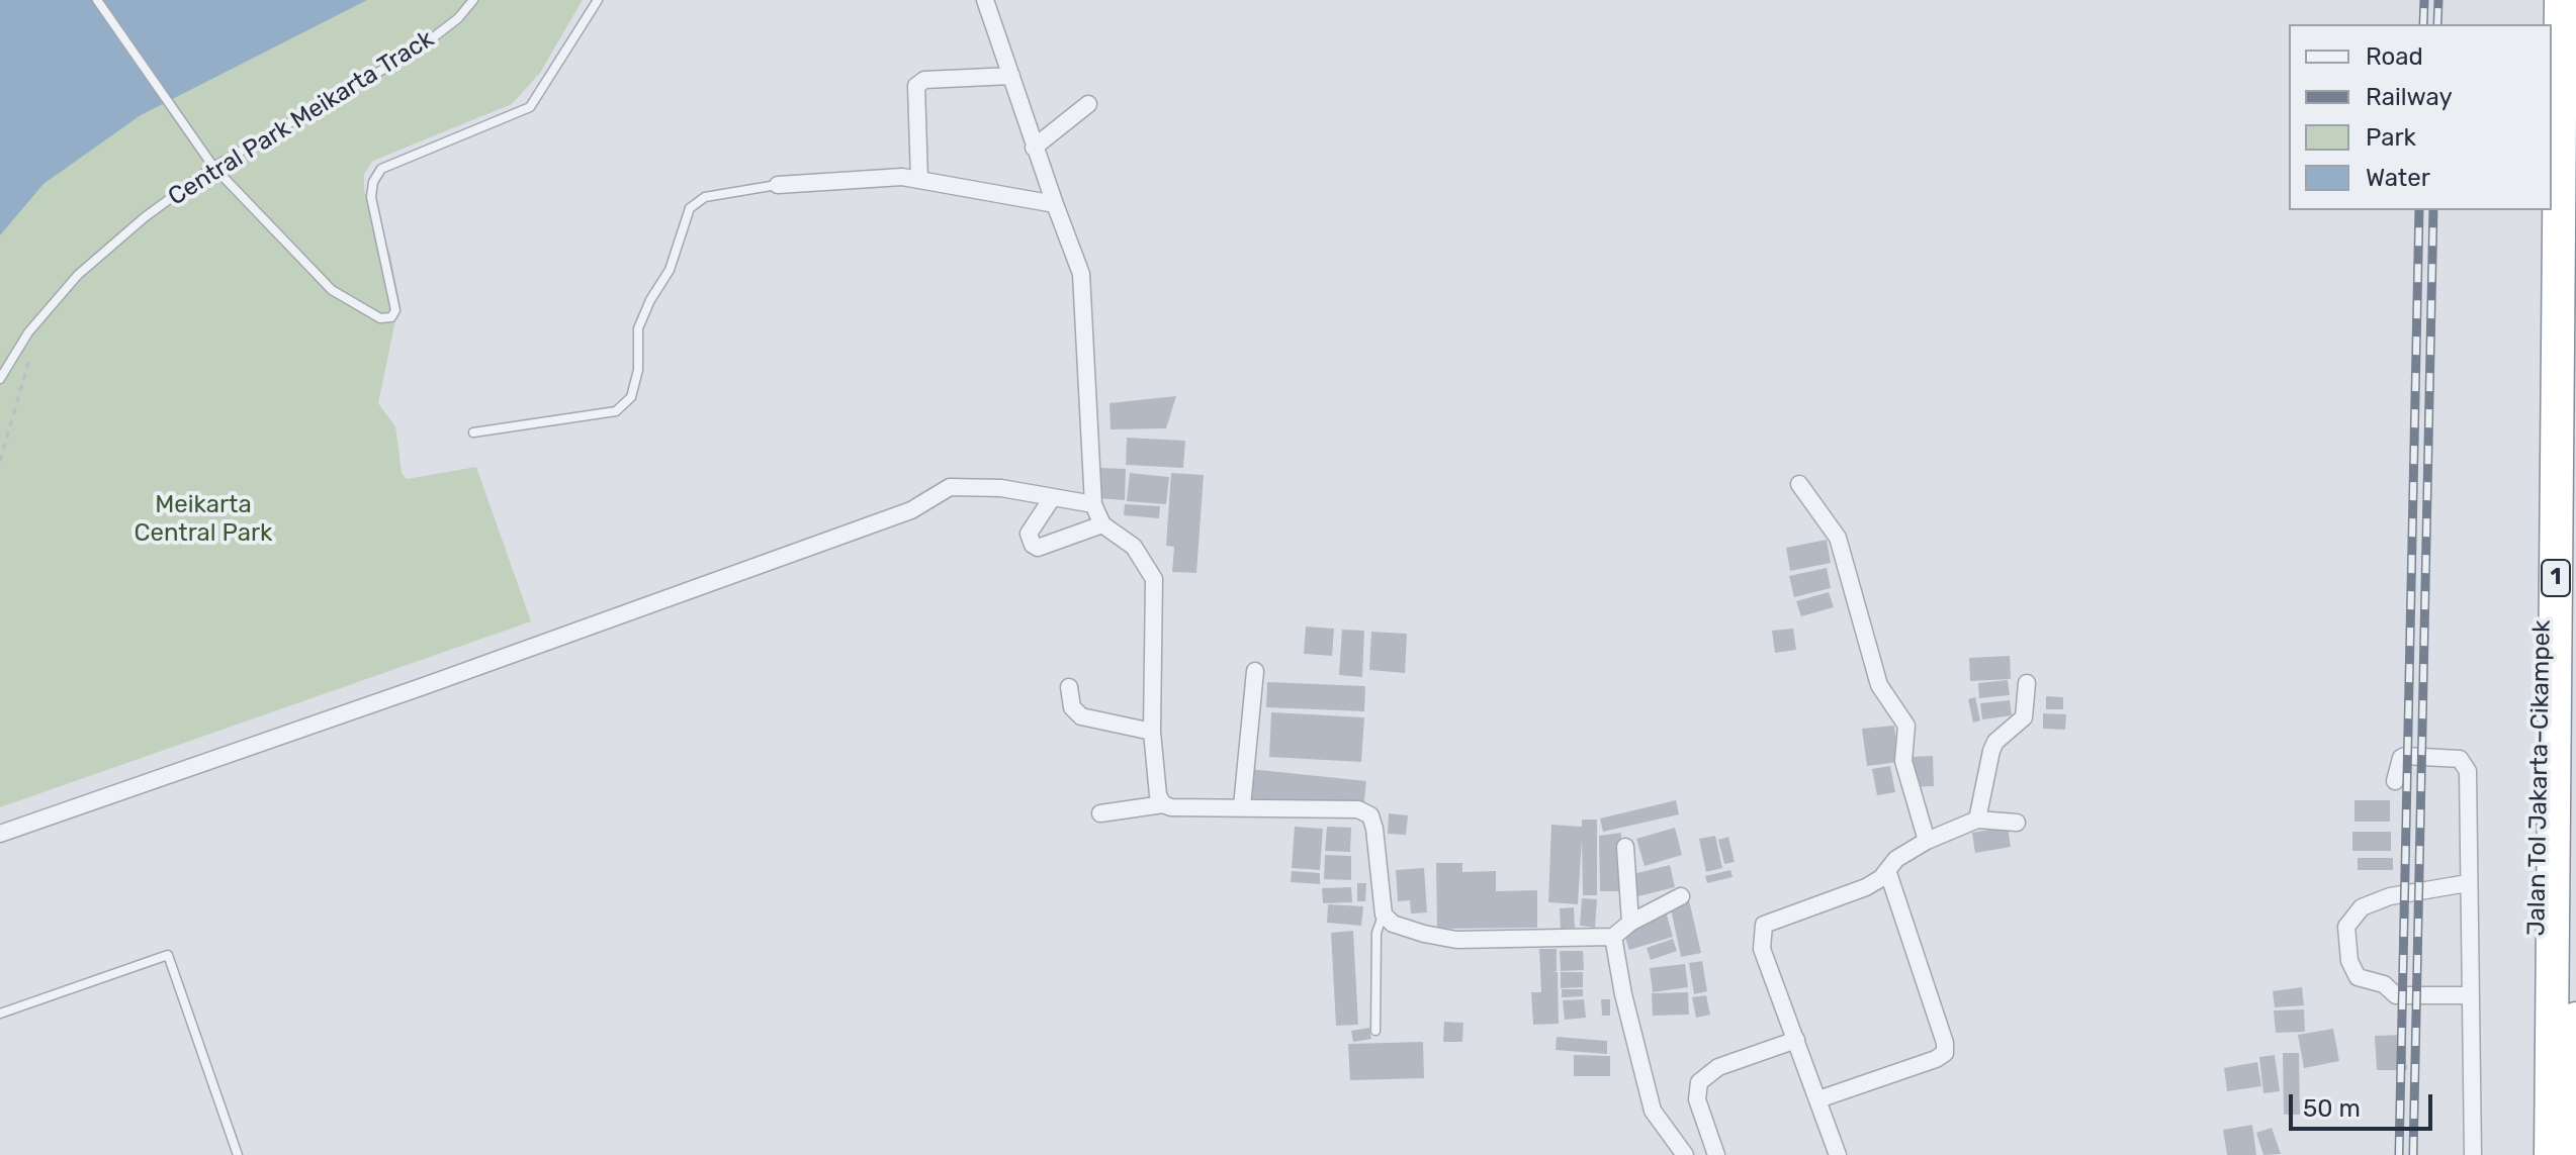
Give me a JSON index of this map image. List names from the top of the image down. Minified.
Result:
{"streets":{"highway":["1","Jalan Tol Jakarta–Cikampek"],"lane":["Central Park Meikarta Track"]},"parks":["Meikarta Central Park"],"legend":["Road","Railway","Park","Water"],"scale_bar":"50 m"}
